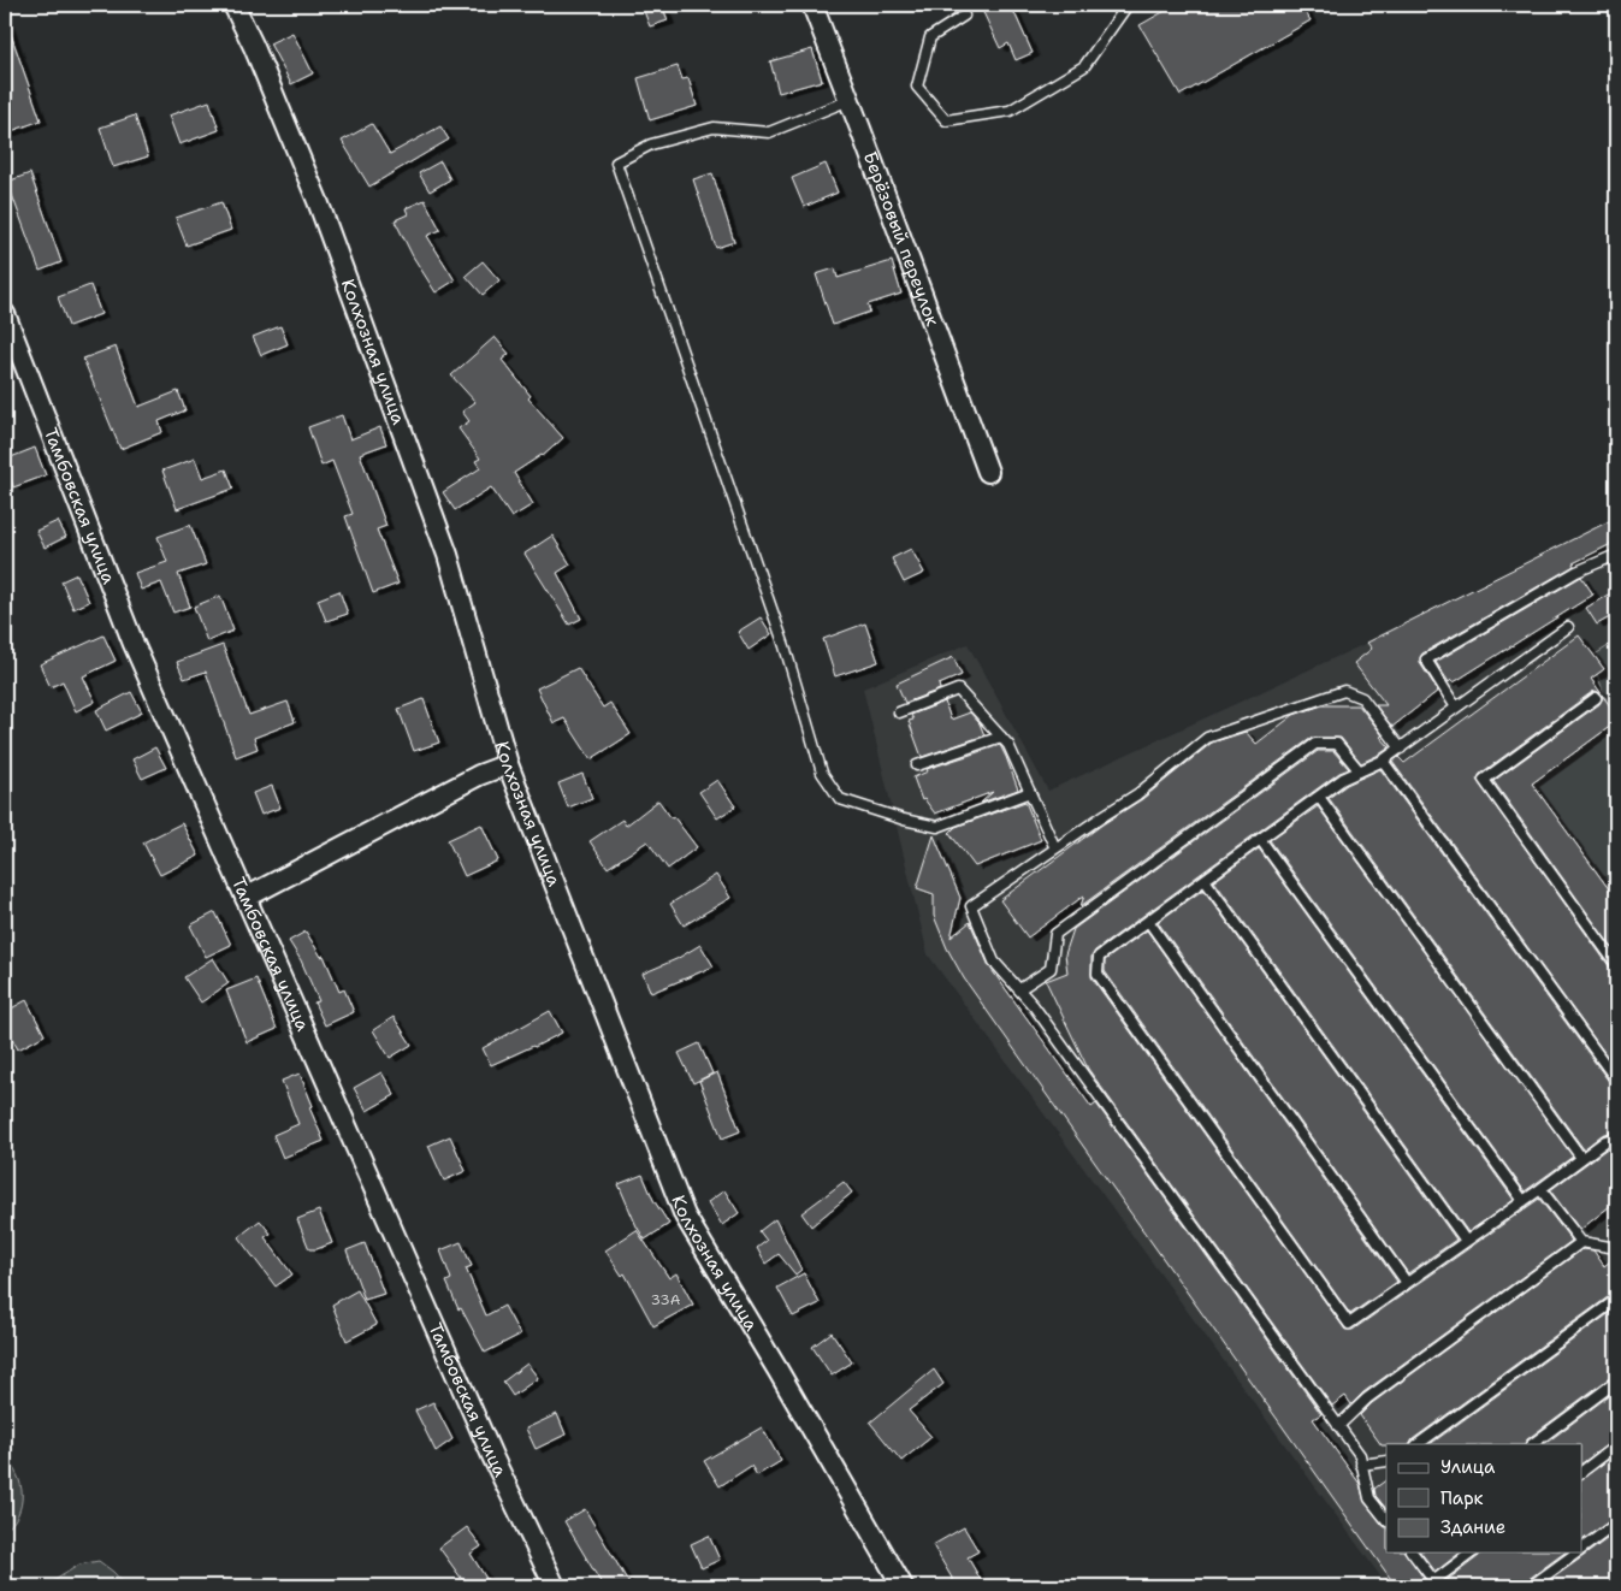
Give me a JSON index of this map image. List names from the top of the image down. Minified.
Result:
{"streets":{"street":["Берёзовый переулок","Колхозная улица","Тамбовская улица"]},"house_numbers":["33А"],"legend":["Улица","Парк","Здание"]}
